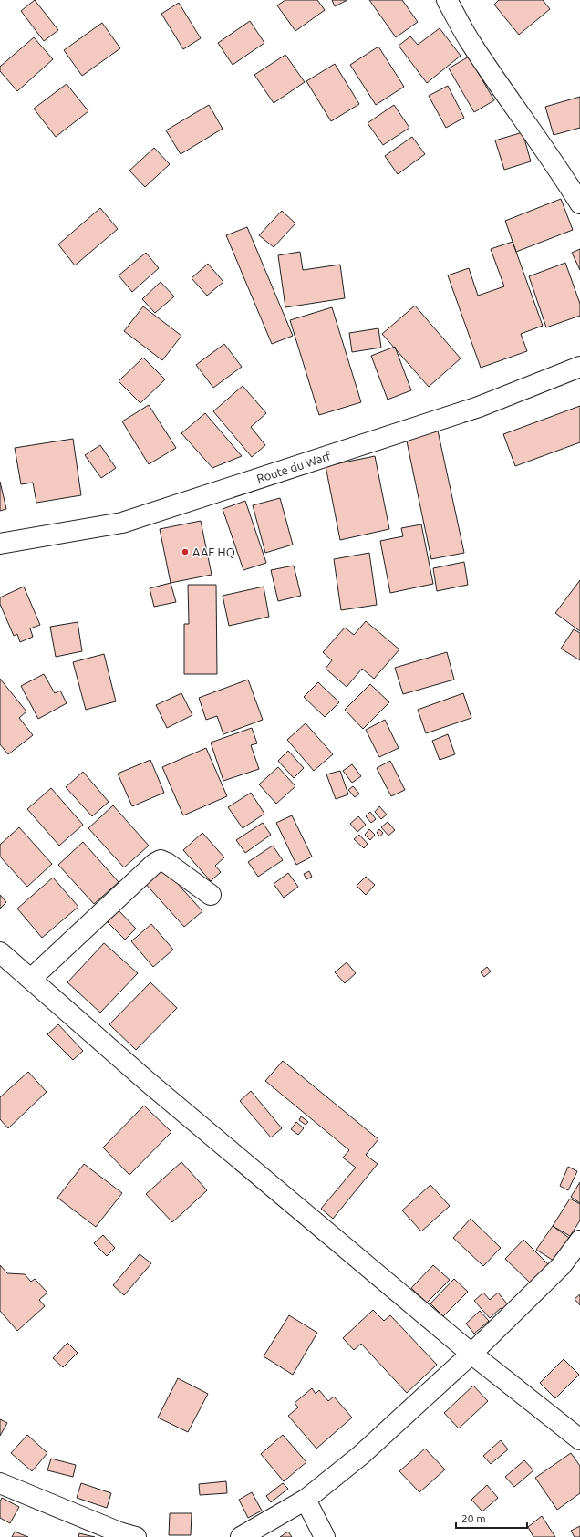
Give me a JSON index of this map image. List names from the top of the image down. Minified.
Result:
{"streets":{"street":["Route du Warf"]},"places":["AAE HQ"],"scale_bar":"20 m"}
